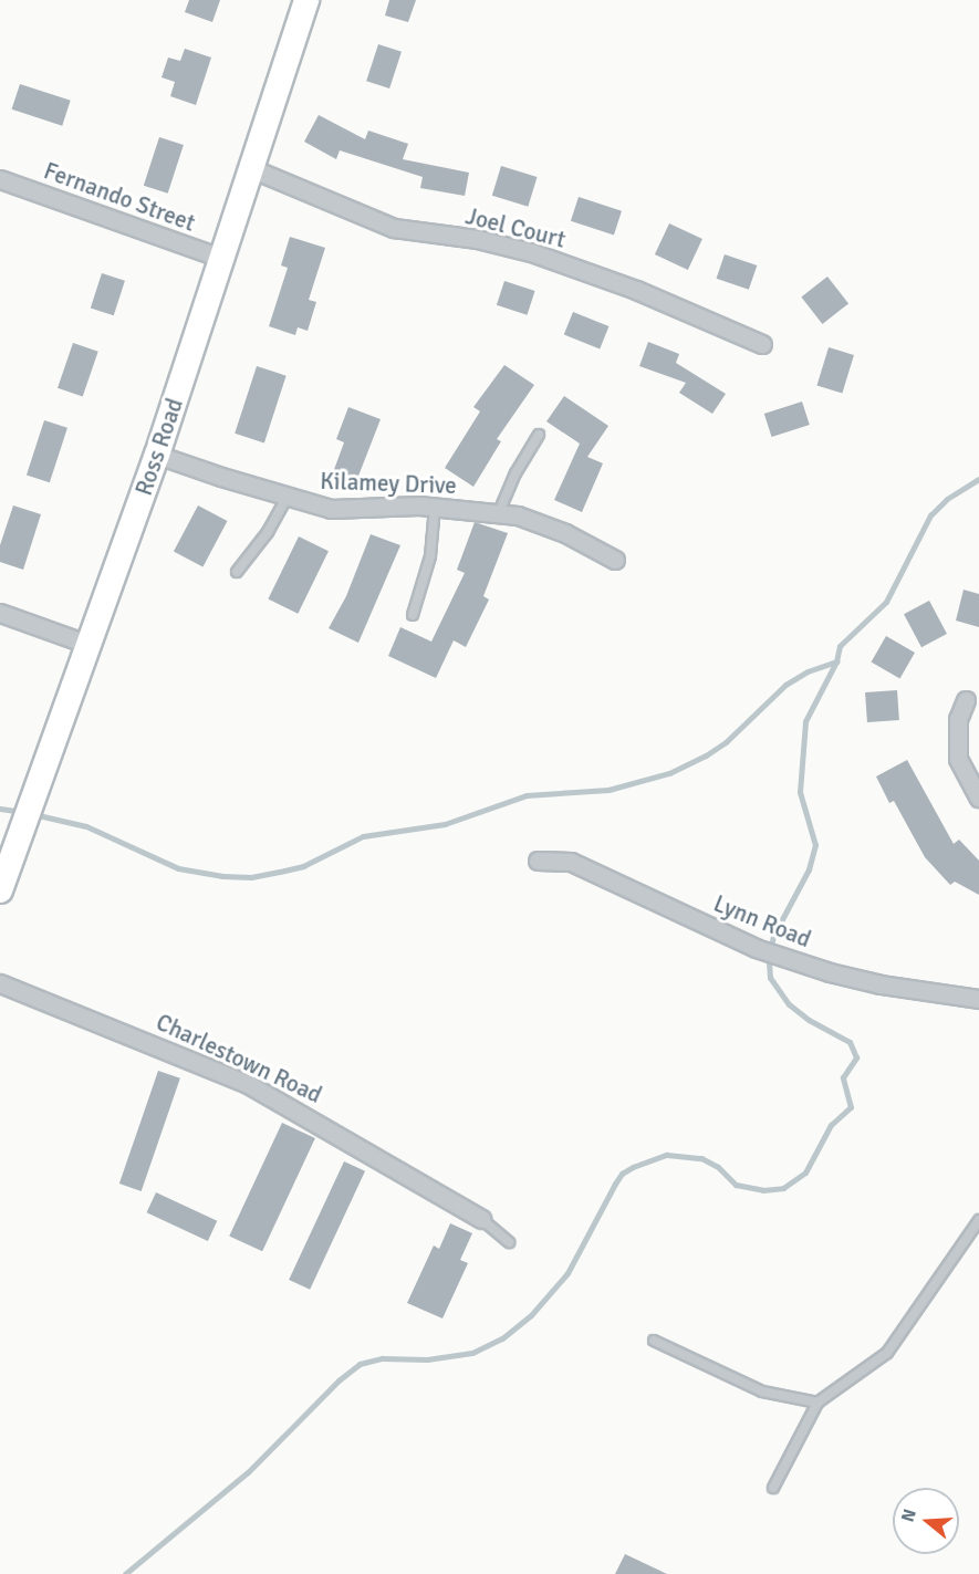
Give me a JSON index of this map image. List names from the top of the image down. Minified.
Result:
{"streets":{"street":["Fernando Street","Joel Court","Ross Road","Kilamey Drive","Lynn Road","Charlestown Road"]},"crossings":[["Fernando Street","Ross Road"],["Joel Court","Ross Road"],["Ross Road","Kilamey Drive"]],"north":"left"}
